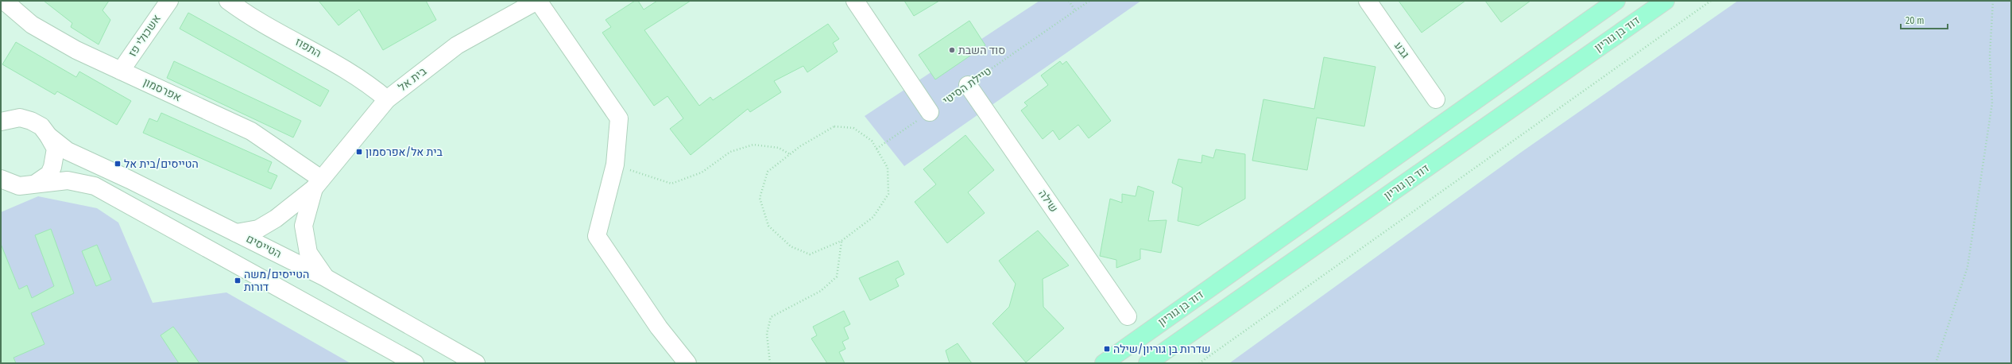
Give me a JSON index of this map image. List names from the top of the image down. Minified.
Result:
{"streets":{"main road":["דוד בן גוריון"],"street":["אשכולי פז","התפוז","גבע","בית אל","אפרסמון","שילה","הטייסים"],"path":["טיילת הסיטי"]},"crossings":[["אשכולי פז","אפרסמון"],["התפוז","בית אל"],["בית אל","אפרסמון"],["בית אל","הטייסים"],["טיילת הסיטי","שילה"]],"places":{"other":["סוד השבת"],"transit":["בית אל/אפרסמון","הטייסים/בית אל","הטייסים/משה דורות","שדרות בן גוריון/שילה"]},"scale_bar":"20 m"}
